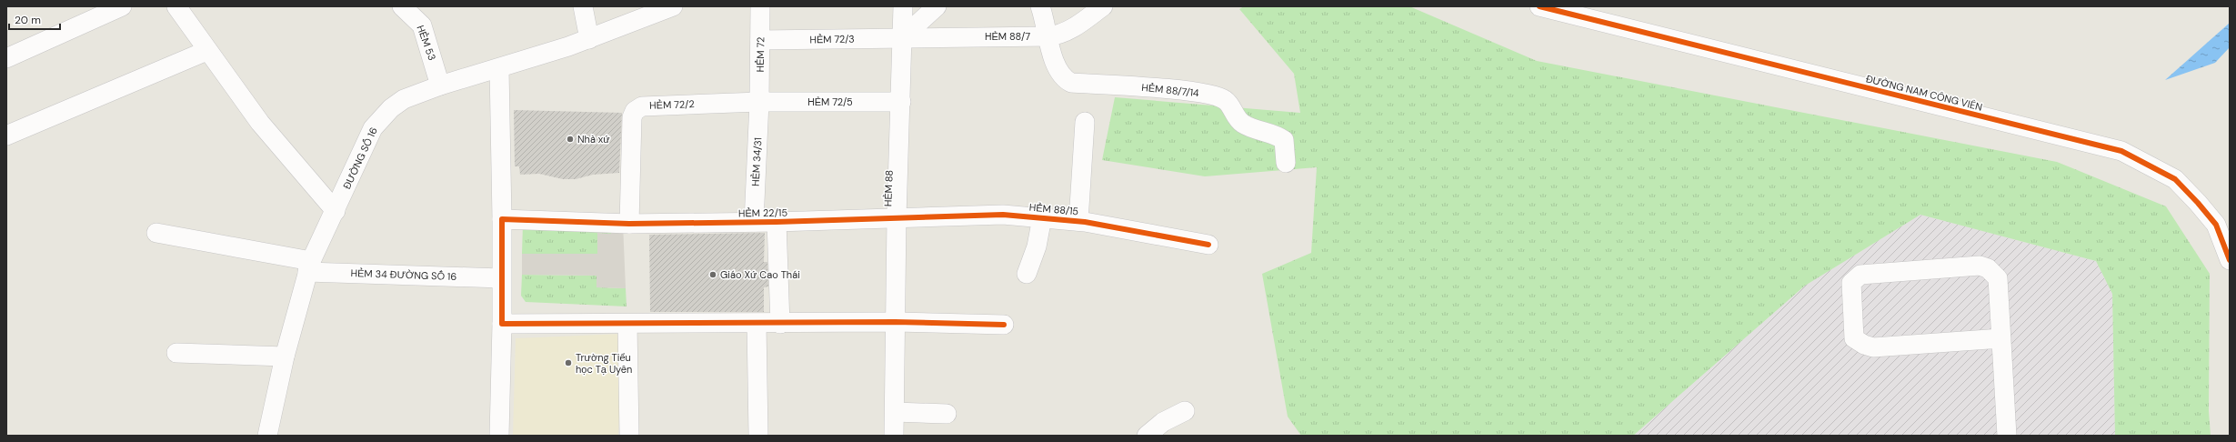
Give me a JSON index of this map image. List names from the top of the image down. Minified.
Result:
{"streets":{"street":["HẺM 88/7","HẺM 72/3","HẺM 53","HẺM 72","HẺM 88/7/14","ĐƯỜNG NAM CÔNG VIÊN","HẺM 72/5","HẺM 72/2","ĐƯỜNG SỐ 16","HẺM 34/31","HẺM 88","HẺM 88/15","HẺM 22/15","HẺM 34 ĐƯỜNG SỐ 16"]},"crossings":[["HẺM 88/7","HẺM 72/3"],["HẺM 88/7","HẺM 88/7/14"],["HẺM 88/7","HẺM 88"],["HẺM 72/3","HẺM 72"],["HẺM 72/3","HẺM 88"],["HẺM 53","ĐƯỜNG SỐ 16"],["HẺM 72","HẺM 72/5"],["HẺM 72","HẺM 72/2"],["HẺM 72","HẺM 34/31"],["HẺM 72/5","HẺM 72/2"],["HẺM 72/5","HẺM 34/31"],["HẺM 72/5","HẺM 88"],["HẺM 72/2","HẺM 34/31"],["HẺM 72/2","HẺM 22/15"],["ĐƯỜNG SỐ 16","HẺM 34 ĐƯỜNG SỐ 16"],["HẺM 34/31","HẺM 22/15"],["HẺM 88","HẺM 88/15"],["HẺM 88","HẺM 22/15"],["HẺM 88/15","HẺM 22/15"]],"places":["Nhà xứ","Giáo Xứ Cao Thái","Trường Tiểu học Tạ Uyên"],"scale_bar":"20 m"}
